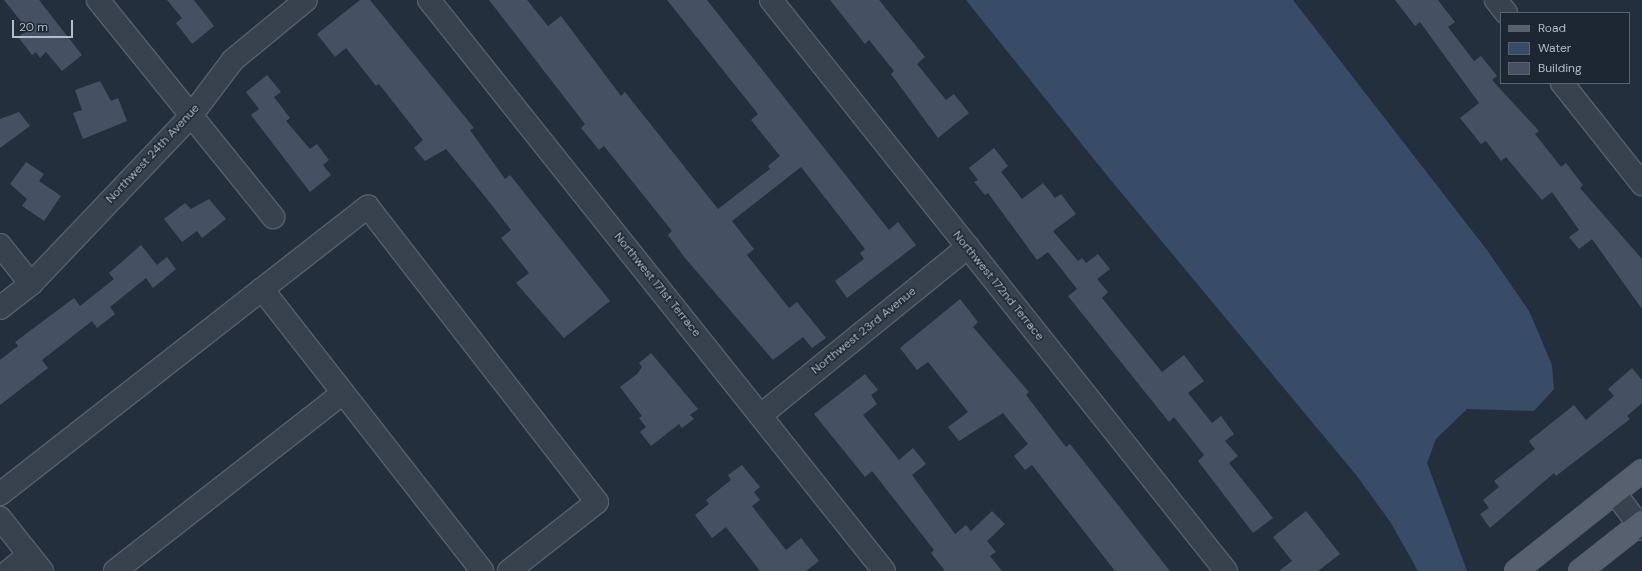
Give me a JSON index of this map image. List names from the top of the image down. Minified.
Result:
{"streets":{"street":["Northwest 24th Avenue","Northwest 171st Terrace","Northwest 172nd Terrace","Northwest 23rd Avenue"]},"crossings":[["Northwest 171st Terrace","Northwest 23rd Avenue"],["Northwest 172nd Terrace","Northwest 23rd Avenue"]],"legend":["Road","Water","Building"],"scale_bar":"20 m"}
